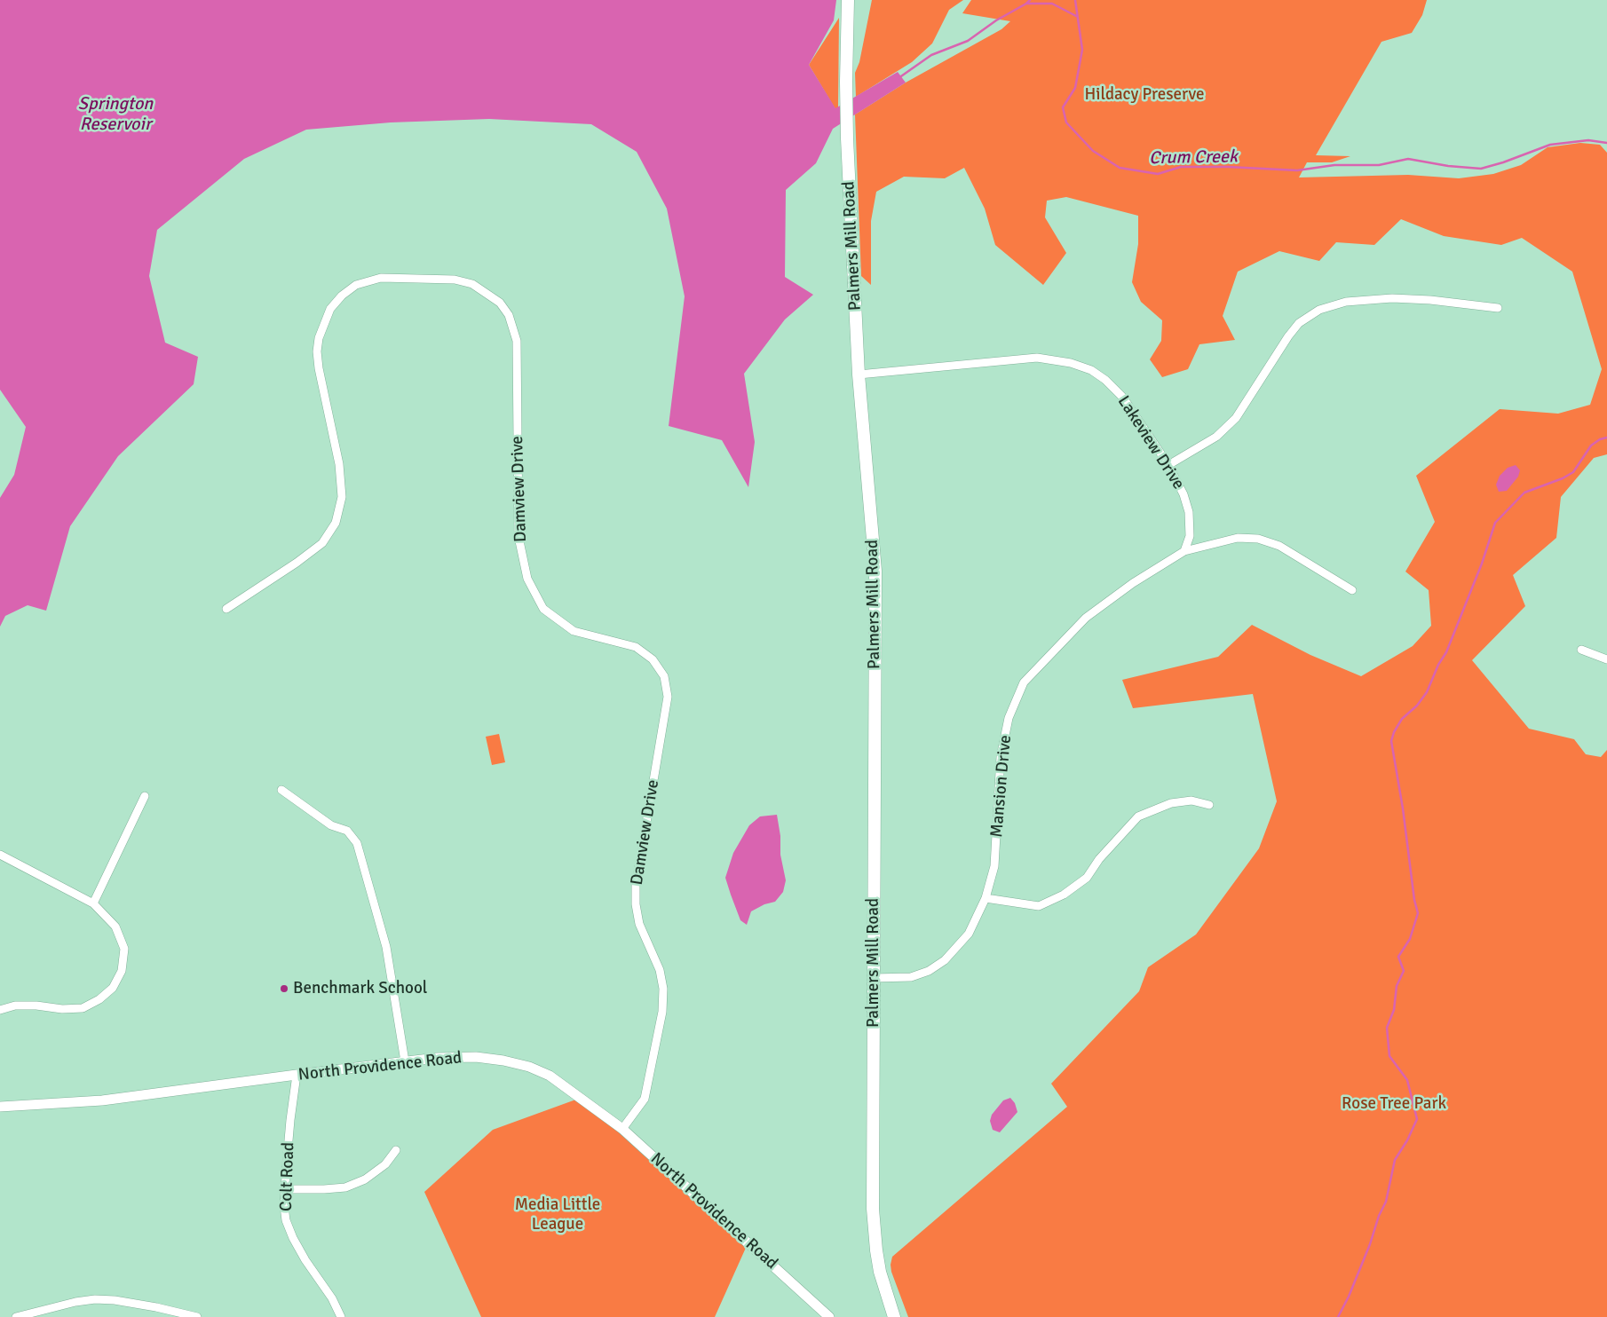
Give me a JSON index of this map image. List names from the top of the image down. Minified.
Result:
{"streets":{"main road":["Palmers Mill Road","North Providence Road"],"street":["Lakeview Drive","Damview Drive","Mansion Drive","Colt Road"]},"crossings":[["Palmers Mill Road","Lakeview Drive"],["Palmers Mill Road","Mansion Drive"],["Lakeview Drive","Mansion Drive"],["Damview Drive","North Providence Road"],["North Providence Road","Colt Road"]],"water":["Springton Reservoir","Crum Creek"],"parks":["Hildacy Preserve","Rose Tree Park","Media Little League"],"places":["Benchmark School"]}
